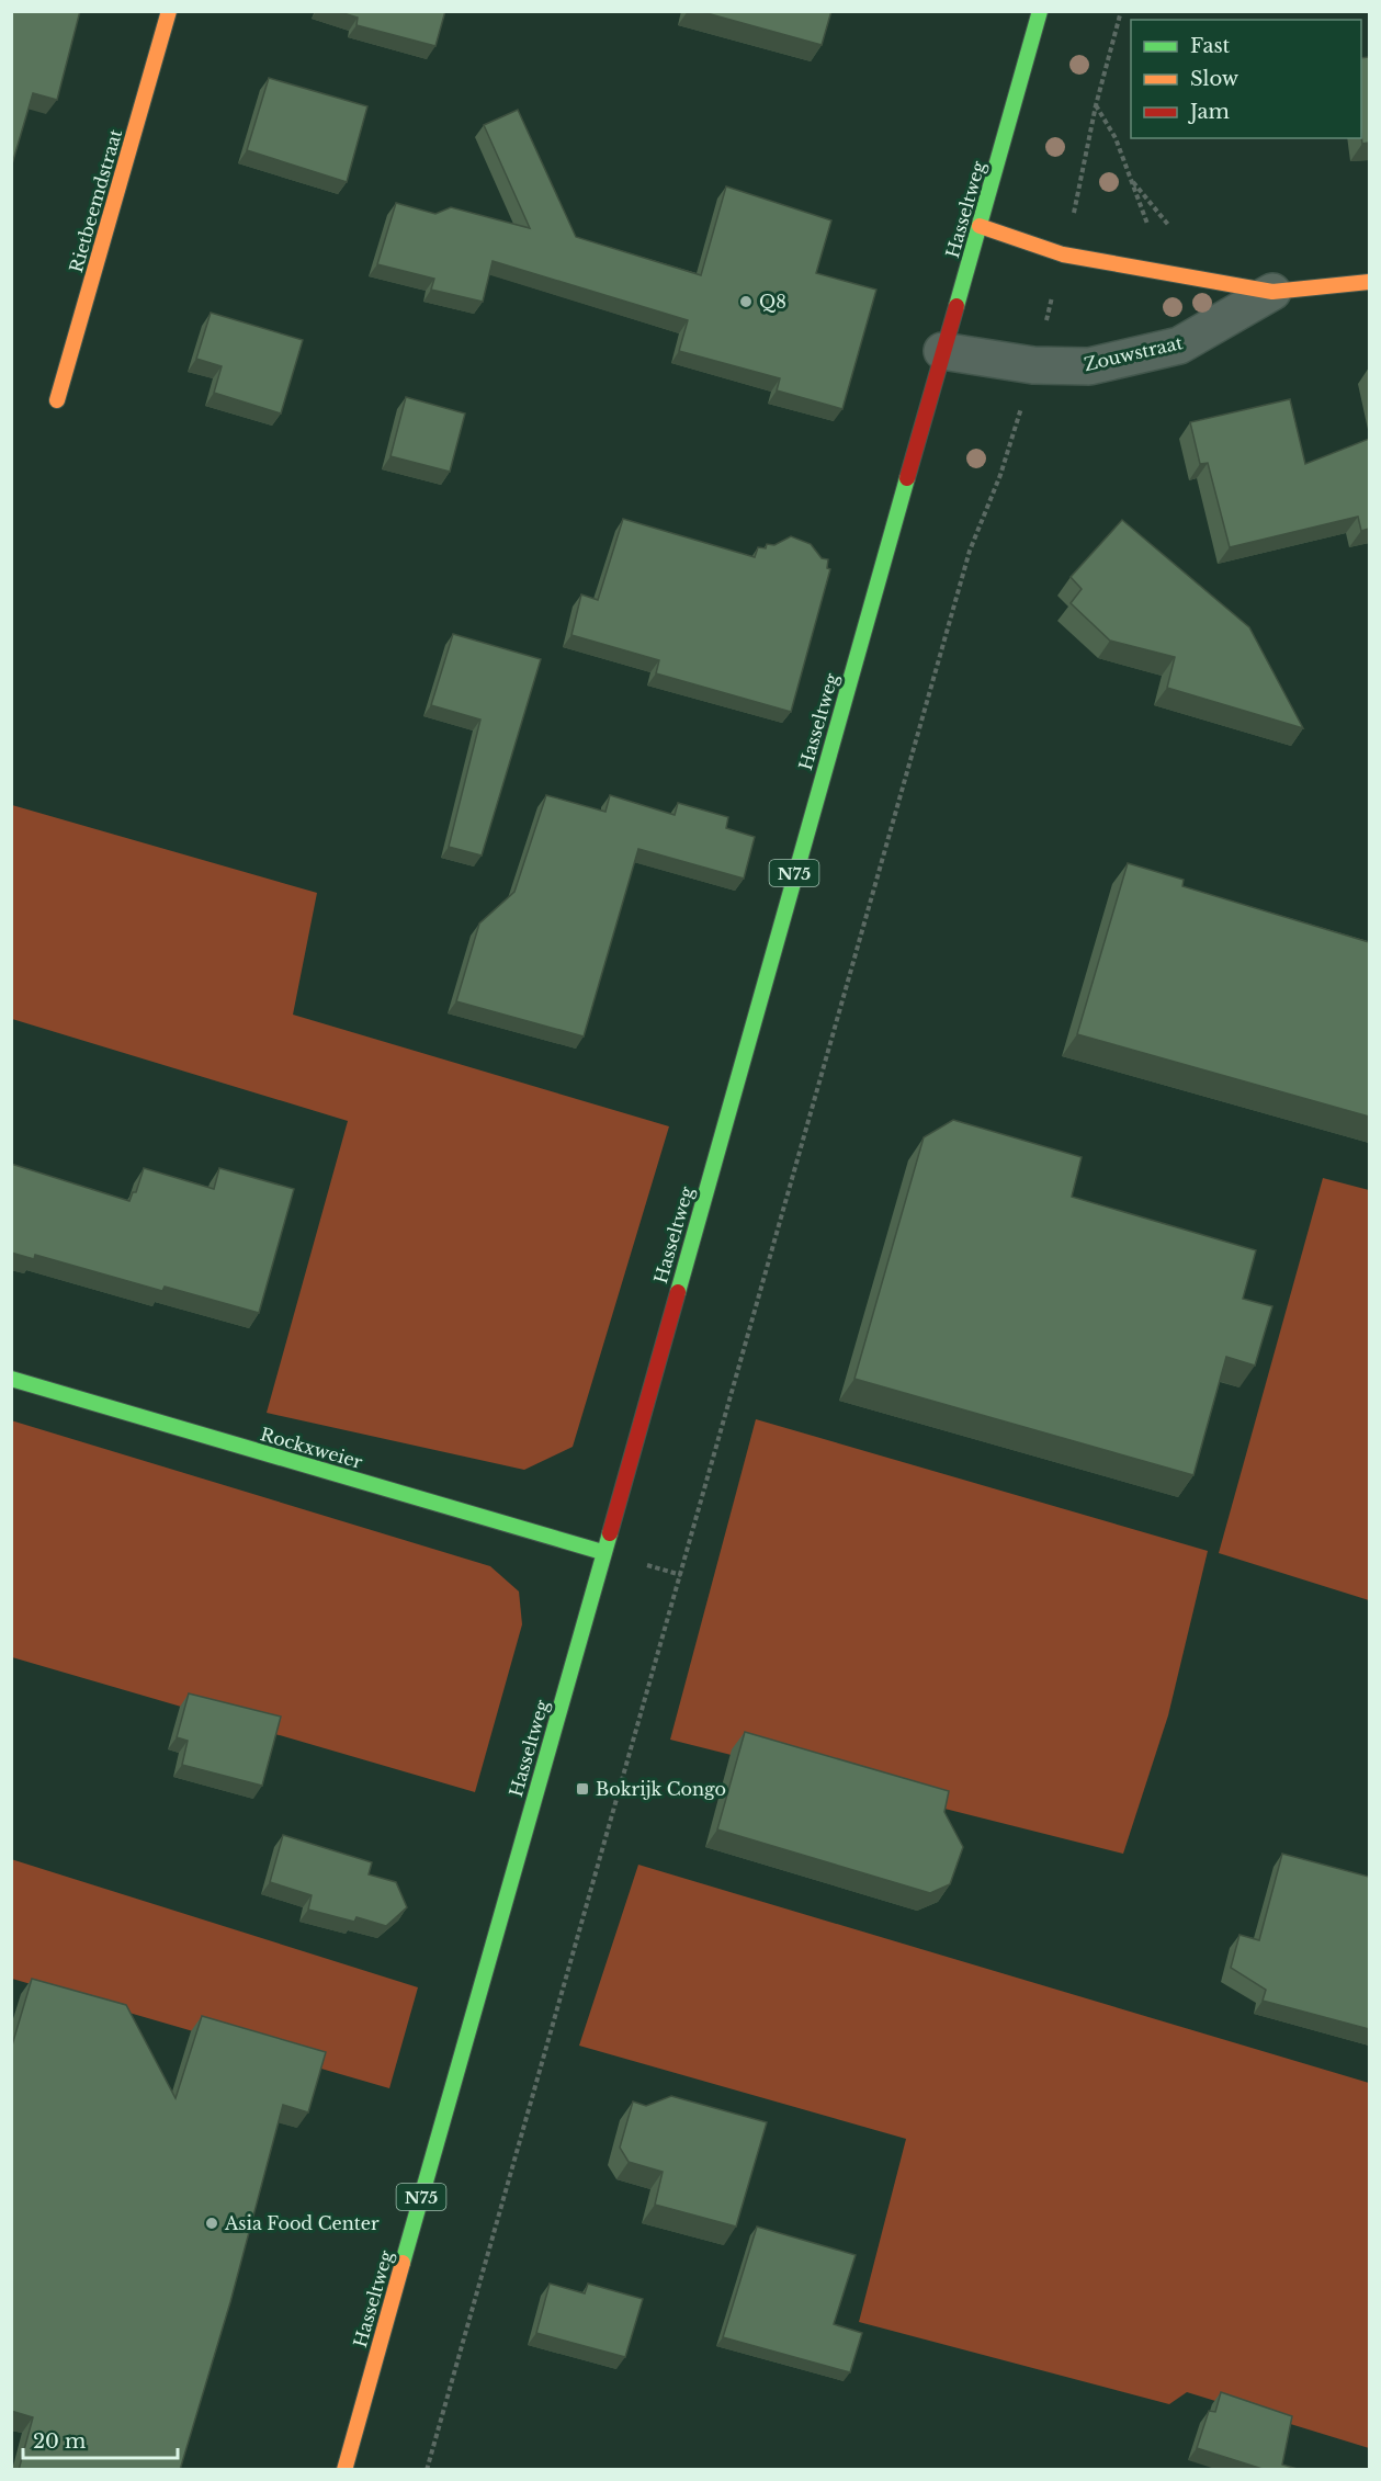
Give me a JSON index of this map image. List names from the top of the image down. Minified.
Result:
{"streets":{"main road":["Rietbeemdstraat","Hasseltweg","Zouwstraat","N75","Rockxweier"]},"crossings":[["Hasseltweg","Zouwstraat"],["Hasseltweg","Rockxweier"]],"places":{"other":["Q8","Asia Food Center"],"transit":["Bokrijk Congo"]},"legend":["Fast","Slow","Jam"],"scale_bar":"20 m"}
